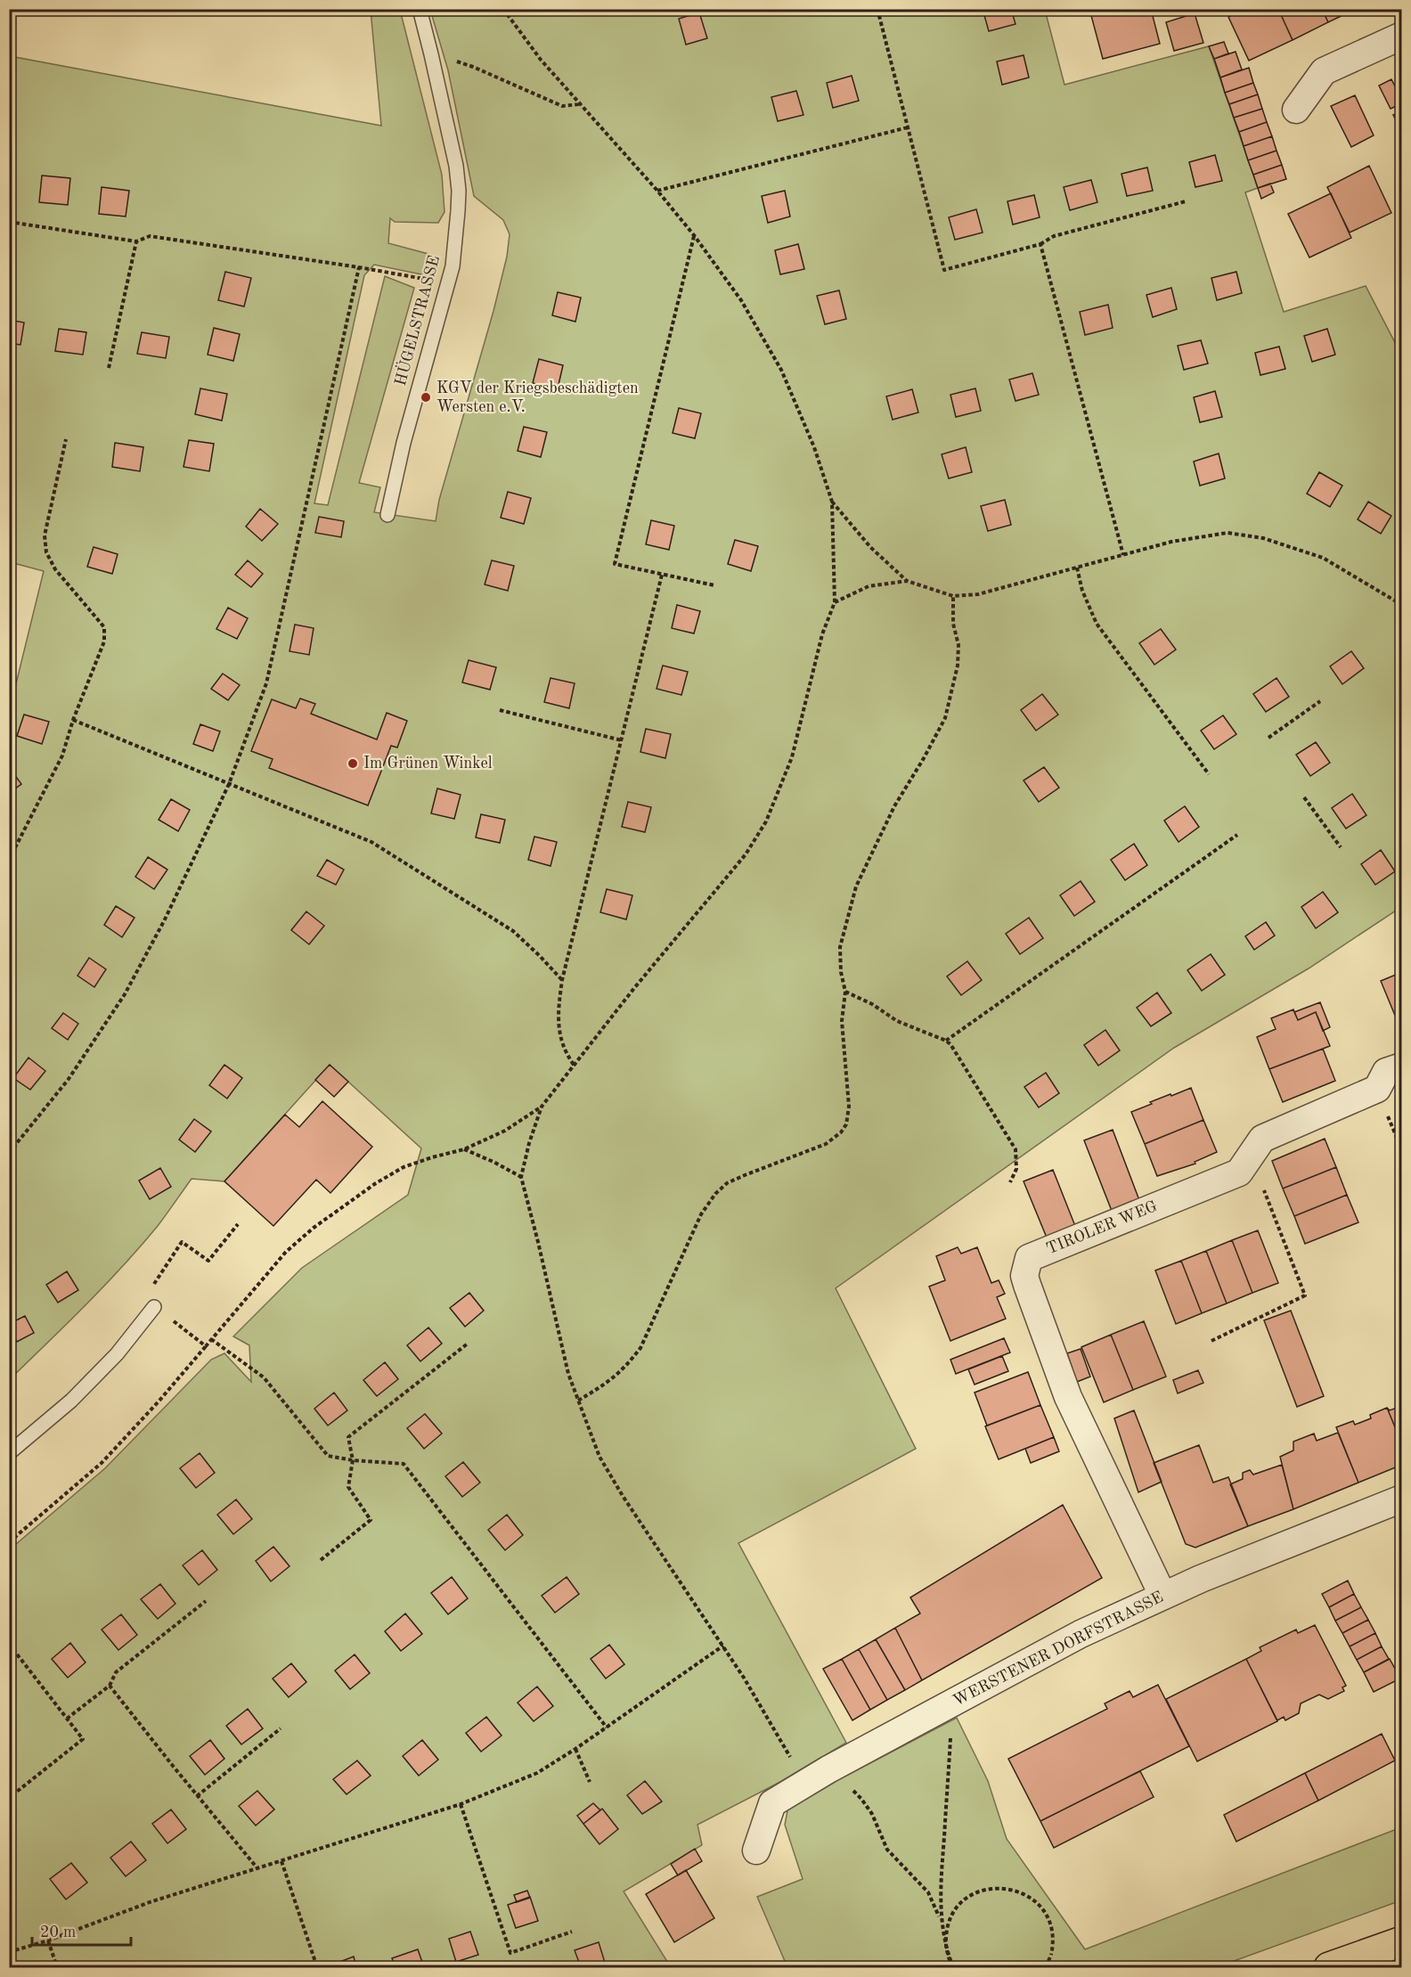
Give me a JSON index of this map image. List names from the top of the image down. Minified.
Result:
{"streets":{"street":["TIROLER WEG","WERSTENER DORFSTRASSE"],"lane":["HÜGELSTRASSE"]},"crossings":[["TIROLER WEG","WERSTENER DORFSTRASSE"]],"places":["KGV der Kriegsbeschädigten Wersten e.V.","Im Grünen Winkel"],"scale_bar":"20 m"}
